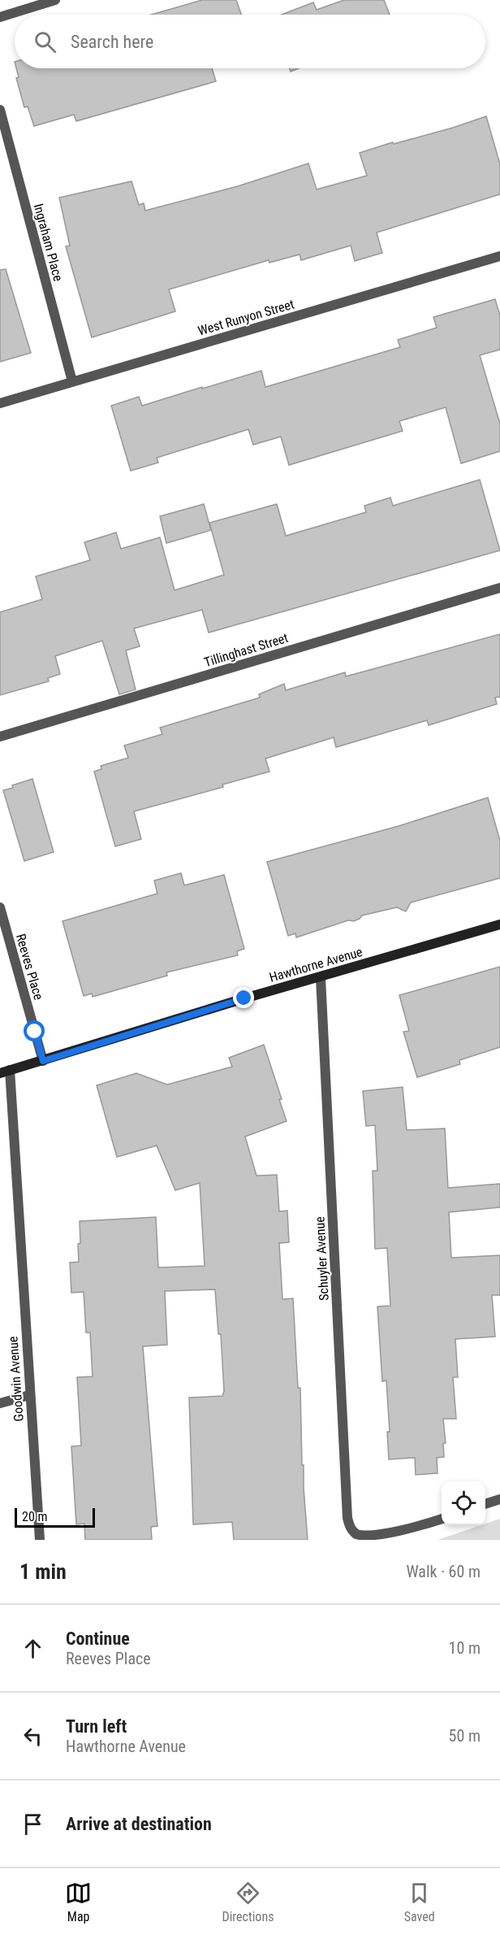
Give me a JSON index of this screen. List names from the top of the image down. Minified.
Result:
{"streets":{"street":["Ingraham Place","West Runyon Street","Tillinghast Street","Hawthorne Avenue","Reeves Place","Schuyler Avenue","Goodwin Avenue"]},"crossings":[["Ingraham Place","West Runyon Street"],["Hawthorne Avenue","Reeves Place"],["Hawthorne Avenue","Schuyler Avenue"],["Hawthorne Avenue","Goodwin Avenue"]],"scale_bar":"20 m","page":{"search":"Search here","scale":"20 m","heading":["1 min","Walk · 60 m"],"list":[["Continue","Reeves Place","10 m"],["Turn left","Hawthorne Avenue","50 m"],"Arrive at destination"],"nav":["Map","Directions","Saved"]}}
